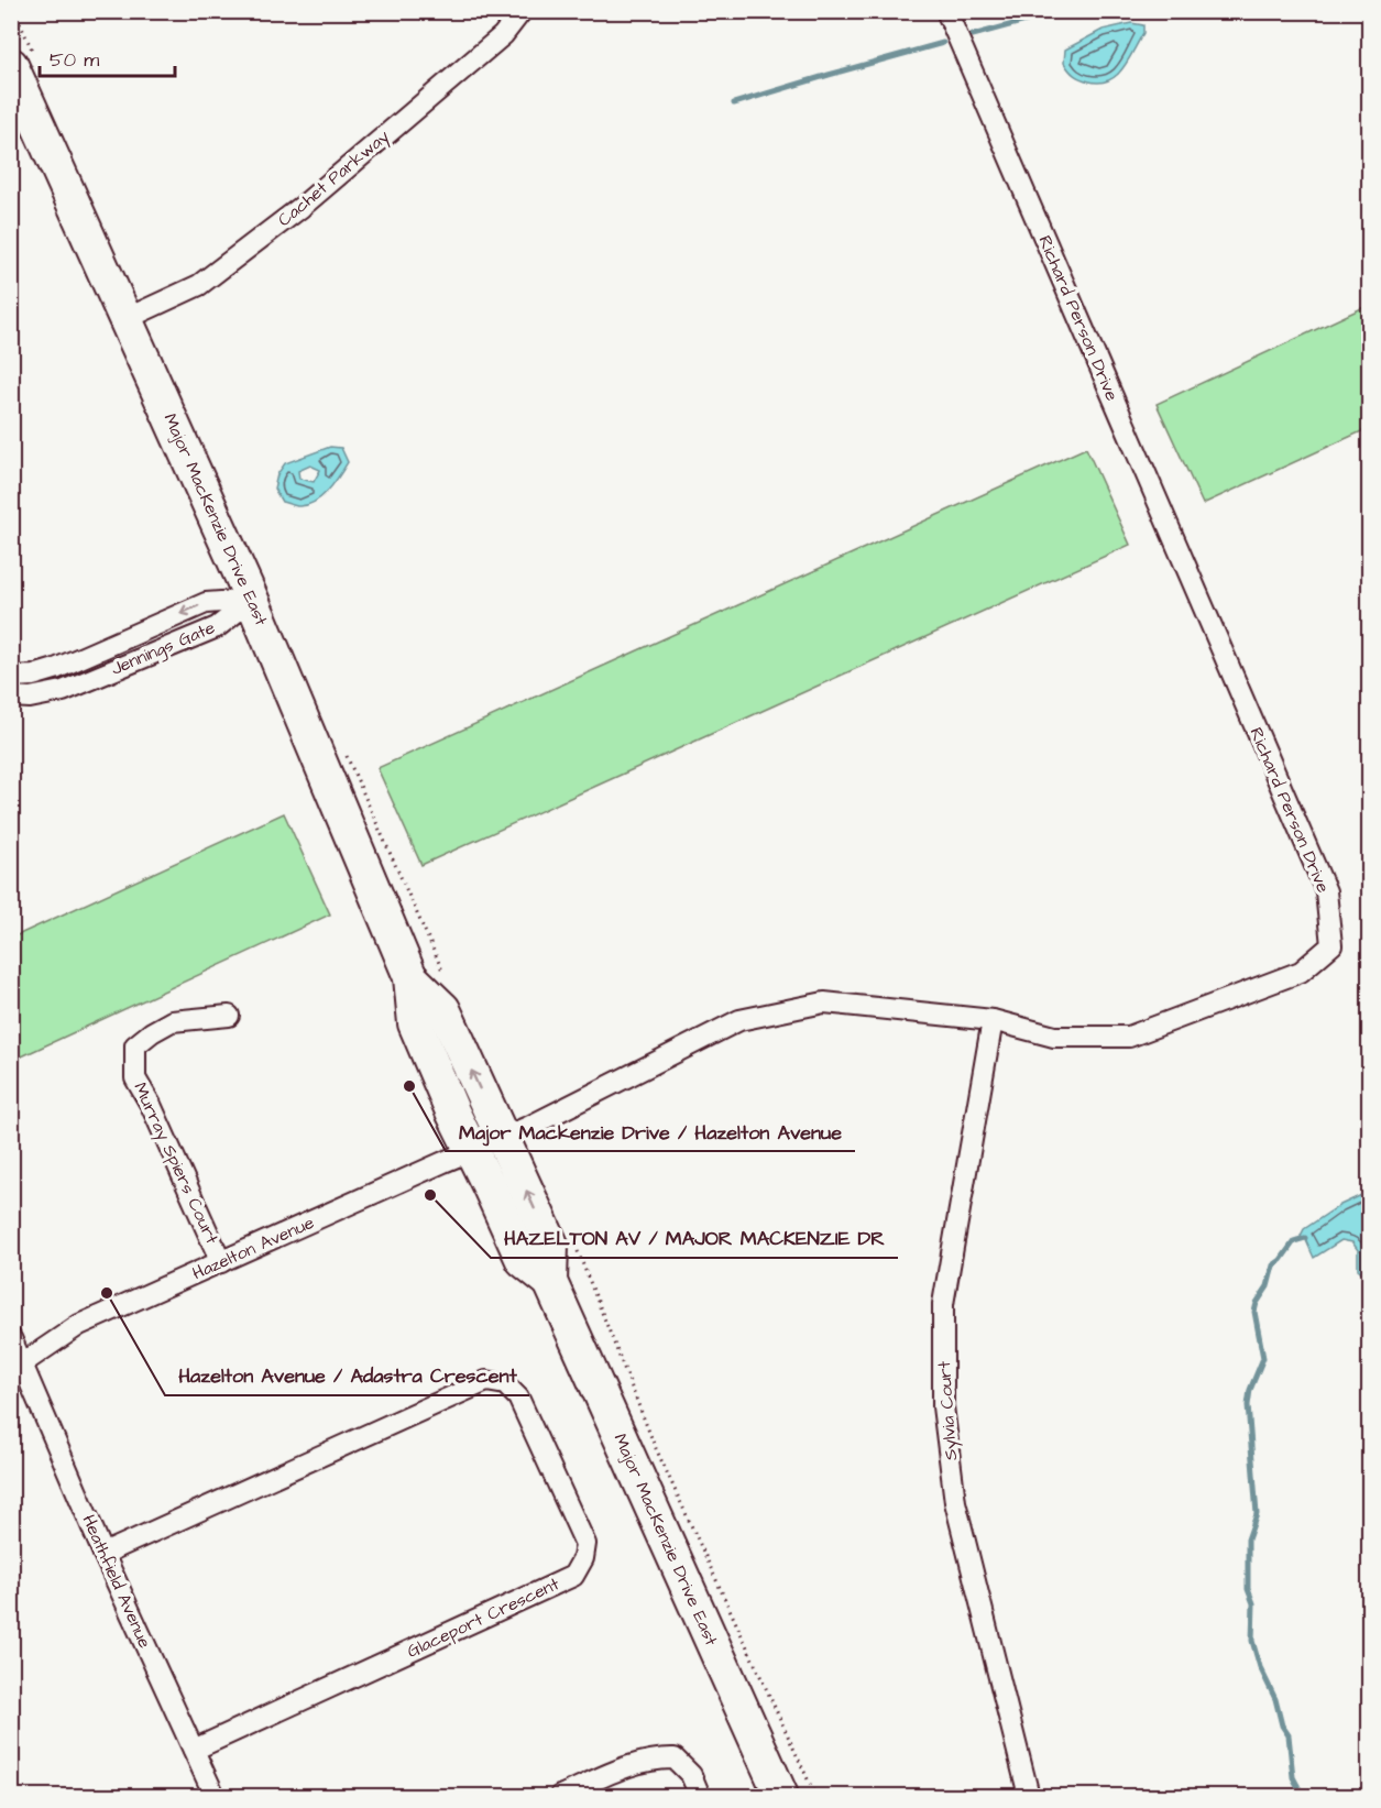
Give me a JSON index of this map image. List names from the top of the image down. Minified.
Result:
{"streets":{"main road":["Major MacKenzie Drive East"],"street":["Cachet Parkway","Richard Person Drive","Jennings Gate","Murray Spiers Court","Hazelton Avenue","Sylvia Court","Heathfield Avenue","Glaceport Crescent"]},"crossings":[["Cachet Parkway","Major MacKenzie Drive East"],["Richard Person Drive","Major MacKenzie Drive East"],["Richard Person Drive","Hazelton Avenue"],["Richard Person Drive","Sylvia Court"],["Major MacKenzie Drive East","Jennings Gate"],["Major MacKenzie Drive East","Hazelton Avenue"],["Murray Spiers Court","Hazelton Avenue"],["Hazelton Avenue","Heathfield Avenue"],["Heathfield Avenue","Glaceport Crescent"]],"places":["Major Mackenzie Drive / Hazelton Avenue","HAZELTON AV / MAJOR MACKENZIE DR","Hazelton Avenue / Adastra Crescent"],"scale_bar":"50 m"}
